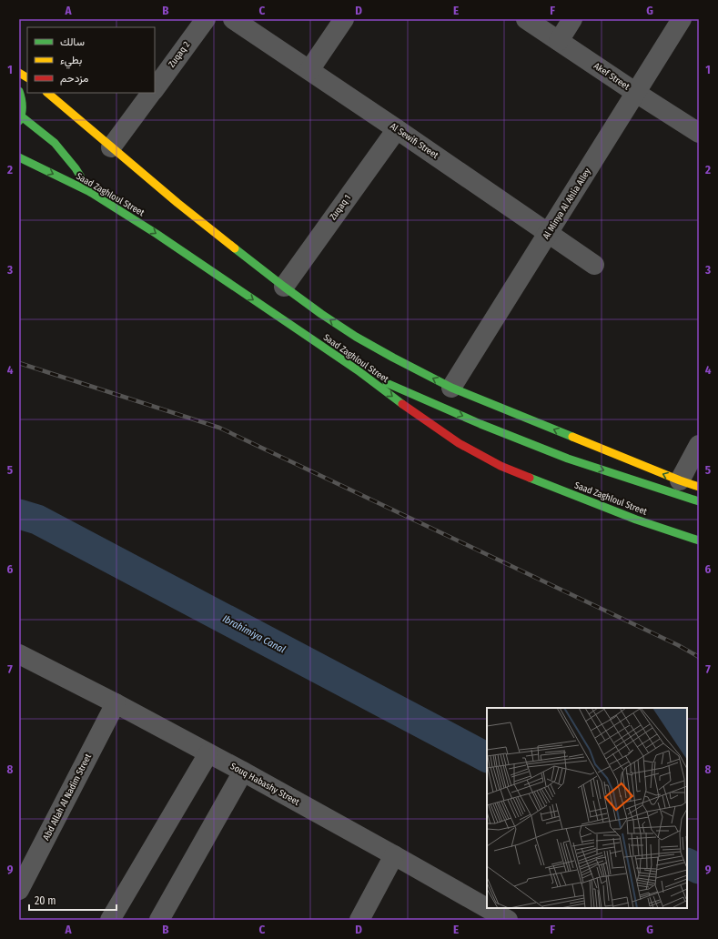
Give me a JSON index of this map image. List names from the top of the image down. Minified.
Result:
{"streets":{"main road":["Saad Zaghloul Street"],"street":["Zuqaq 2","Akef Street","Al Sewifi Street","Al Minya Al Ahlia Alley","Zuqaq 1","Souq Habashy Street","Abd Allah Al Nadim Street"]},"crossings":[["Zuqaq 2","Saad Zaghloul Street"],["Akef Street","Al Minya Al Ahlia Alley"],["Al Sewifi Street","Al Minya Al Ahlia Alley"],["Al Sewifi Street","Zuqaq 1"],["Saad Zaghloul Street","Al Minya Al Ahlia Alley"],["Saad Zaghloul Street","Zuqaq 1"],["Souq Habashy Street","Abd Allah Al Nadim Street"]],"water":["Ibrahimiya Canal"],"legend":["سالك","بطيء","مزدحم"],"scale_bar":"20 m","grid":{"columns":["A","B","C","D","E","F","G"],"rows":["1","2","3","4","5","6","7","8","9"]}}
